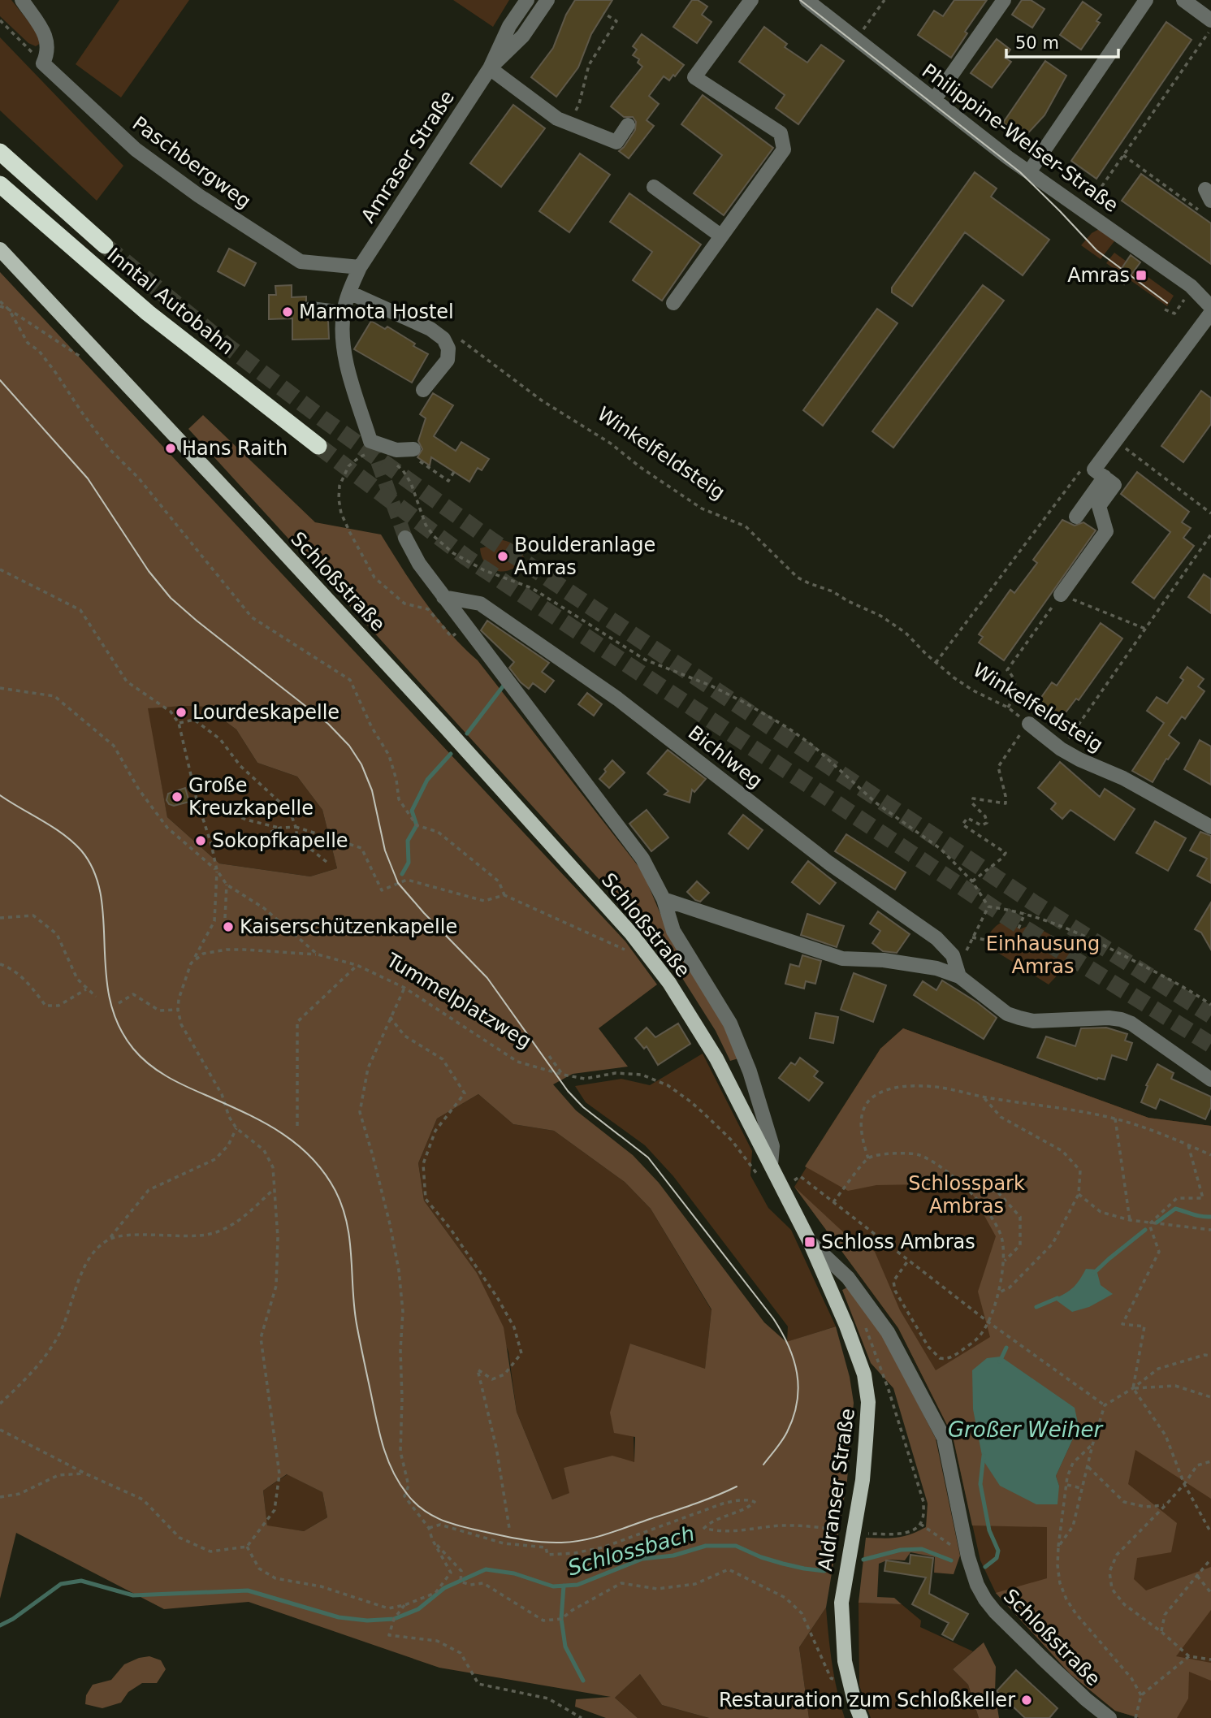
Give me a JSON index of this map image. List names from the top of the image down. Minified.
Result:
{"streets":{"highway":["Inntal Autobahn"],"main road":["Schloßstraße","Aldranser Straße"],"street":["Philippine-Welser-Straße","Amraser Straße","Paschbergweg","Winkelfeldsteig","Bichlweg"],"path":["Tummelplatzweg"]},"crossings":[["Amraser Straße","Paschbergweg"],["Schloßstraße","Aldranser Straße"]],"water":["Großer Weiher","Schlossbach"],"parks":["Einhausung Amras","Schlosspark Ambras"],"places":{"transit":["Amras","Schloss Ambras"],"other":["Marmota Hostel","Hans Raith","Boulderanlage Amras","Lourdeskapelle","Große Kreuzkapelle","Sokopfkapelle","Kaiserschützenkapelle","Restauration zum Schloßkeller"]},"scale_bar":"50 m"}
